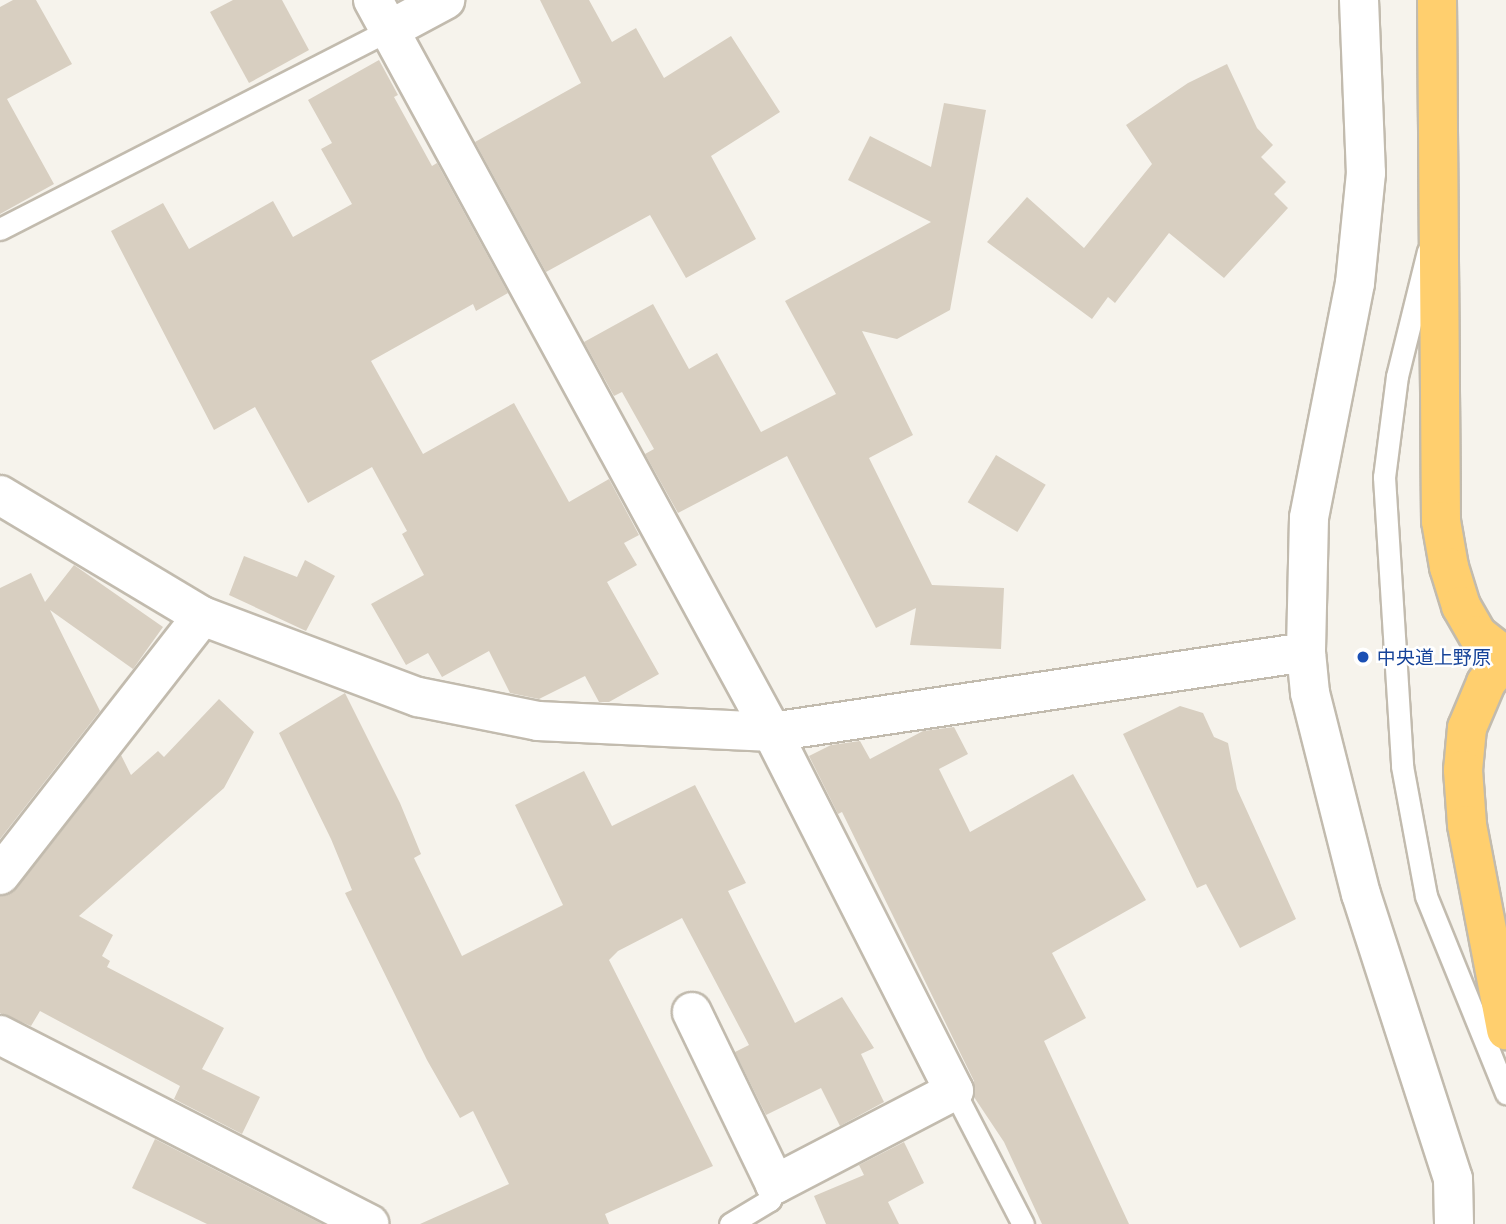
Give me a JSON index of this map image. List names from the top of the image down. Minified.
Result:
{"places":["中央道上野原"]}
